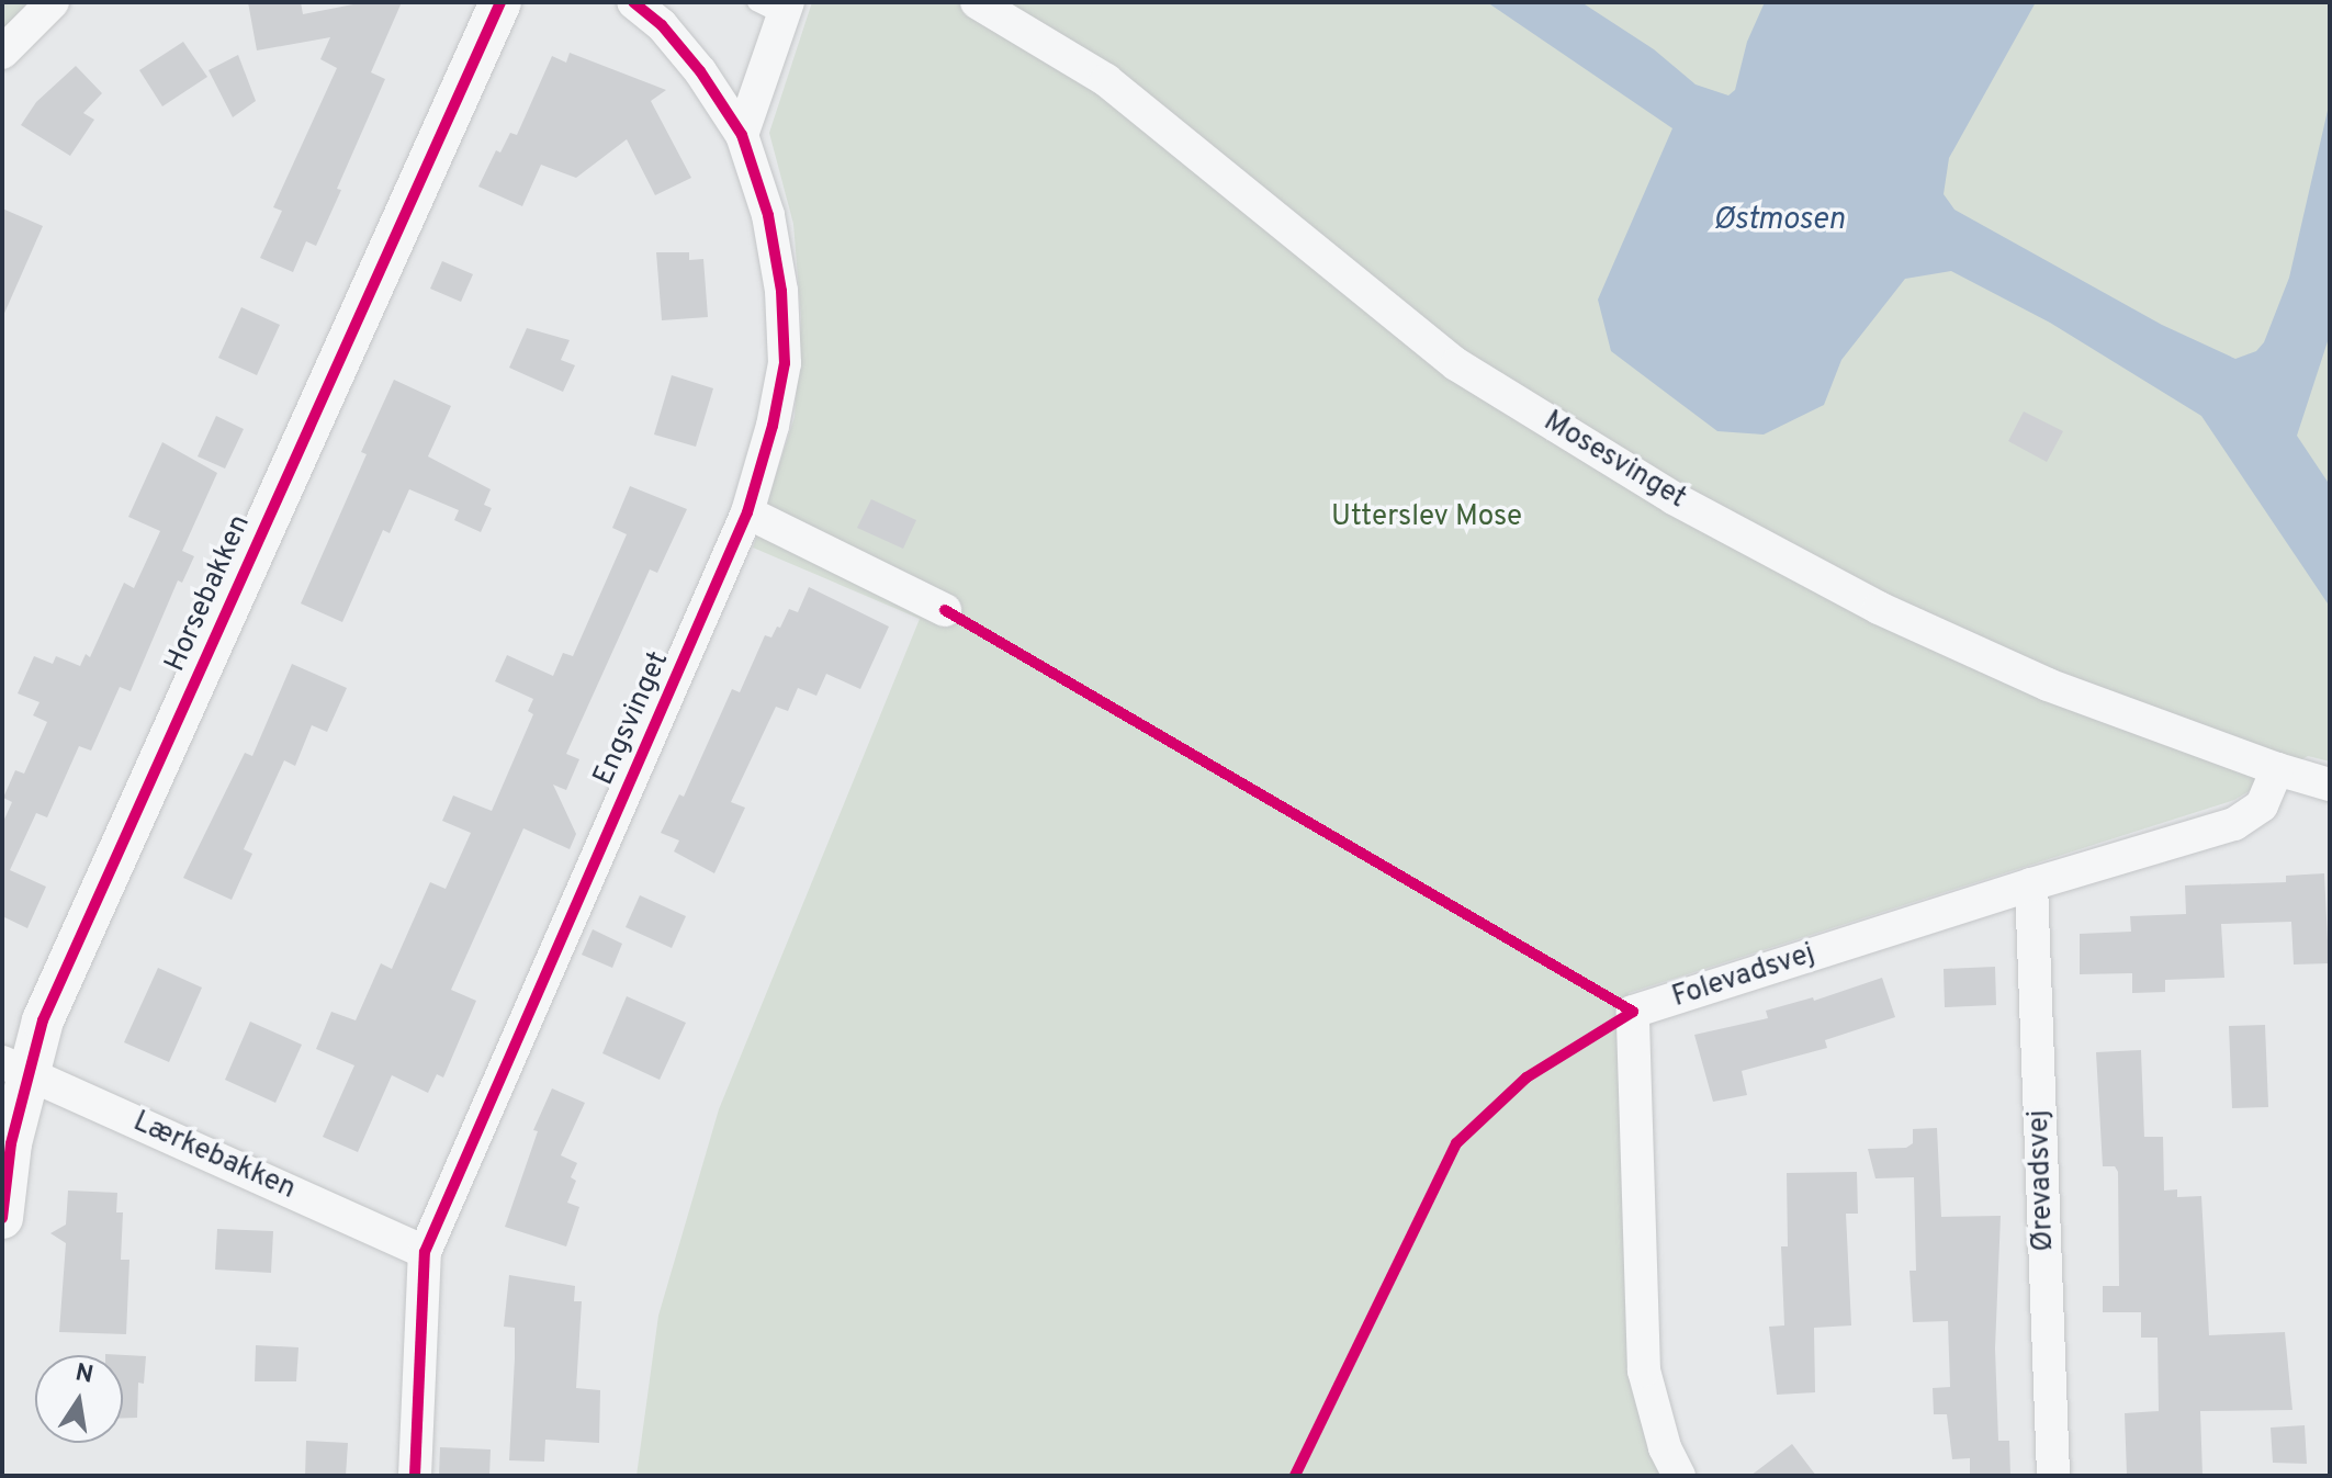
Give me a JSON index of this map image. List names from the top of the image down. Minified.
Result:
{"streets":{"street":["Mosesvinget","Horsebakken","Engsvinget","Folevadsvej","Lærkebakken","Ørevadsvej"]},"crossings":[["Mosesvinget","Folevadsvej"],["Horsebakken","Lærkebakken"],["Engsvinget","Lærkebakken"],["Folevadsvej","Ørevadsvej"]],"water":["Østmosen"],"parks":["Utterslev Mose"],"north":"top"}
